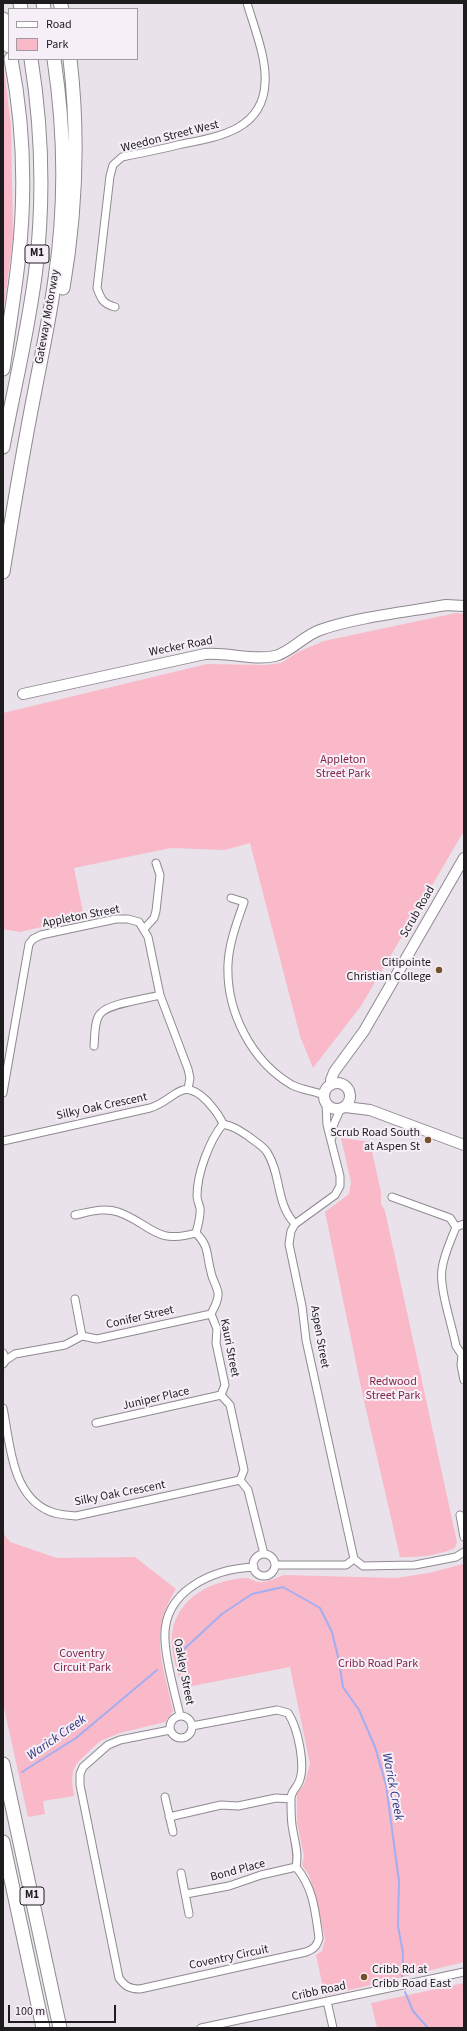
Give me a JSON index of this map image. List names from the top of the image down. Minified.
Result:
{"streets":{"highway":["M1","Gateway Motorway"],"street":["Weedon Street West","Wecker Road","Scrub Road","Appleton Street","Silky Oak Crescent","Conifer Street","Aspen Street","Kauri Street","Juniper Place","Oakley Street","Bond Place","Coventry Circuit","Cribb Road"]},"crossings":[["Conifer Street","Kauri Street"],["Kauri Street","Juniper Place"],["Oakley Street","Coventry Circuit"],["Bond Place","Coventry Circuit"]],"water":["Warick Creek"],"parks":["Appleton Street Park","Redwood Street Park","Coventry Circuit Park","Cribb Road Park"],"places":["Citipointe Christian College","Scrub Road South at Aspen St","Cribb Rd at Cribb Road East"],"legend":["Road","Park"],"scale_bar":"100 m"}
